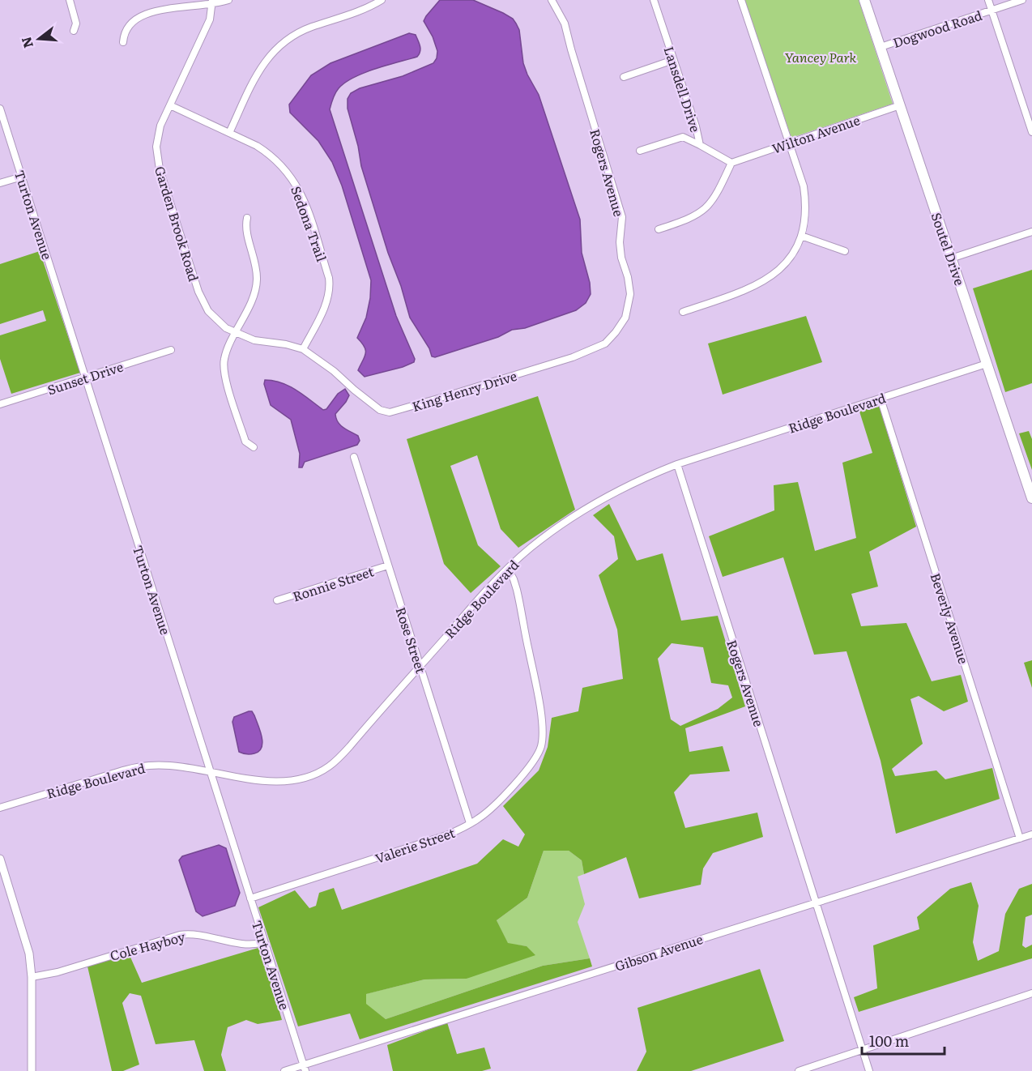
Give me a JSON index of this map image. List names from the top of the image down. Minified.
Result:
{"streets":{"main road":["Soutel Drive"],"street":["Dogwood Road","Lansdell Drive","Wilton Avenue","Rogers Avenue","Turton Avenue","Garden Brook Road","Sedona Trail","Sunset Drive","King Henry Drive","Ridge Boulevard","Ronnie Street","Beverly Avenue","Rose Street","Valerie Street","Cole Hayboy","Gibson Avenue"]},"crossings":[["Dogwood Road","Soutel Drive"],["Lansdell Drive","Wilton Avenue"],["Wilton Avenue","Soutel Drive"],["Rogers Avenue","King Henry Drive"],["Rogers Avenue","Ridge Boulevard"],["Rogers Avenue","Gibson Avenue"],["Turton Avenue","Sunset Drive"],["Turton Avenue","Ridge Boulevard"],["Turton Avenue","Valerie Street"],["Turton Avenue","Cole Hayboy"],["Turton Avenue","Gibson Avenue"],["Garden Brook Road","Sedona Trail"],["Garden Brook Road","King Henry Drive"],["Soutel Drive","Ridge Boulevard"],["Ridge Boulevard","Beverly Avenue"],["Ridge Boulevard","Rose Street"],["Ridge Boulevard","Valerie Street"],["Ronnie Street","Rose Street"],["Beverly Avenue","Gibson Avenue"],["Rose Street","Valerie Street"]],"parks":["Yancey Park"],"scale_bar":"100 m","north":"left"}
